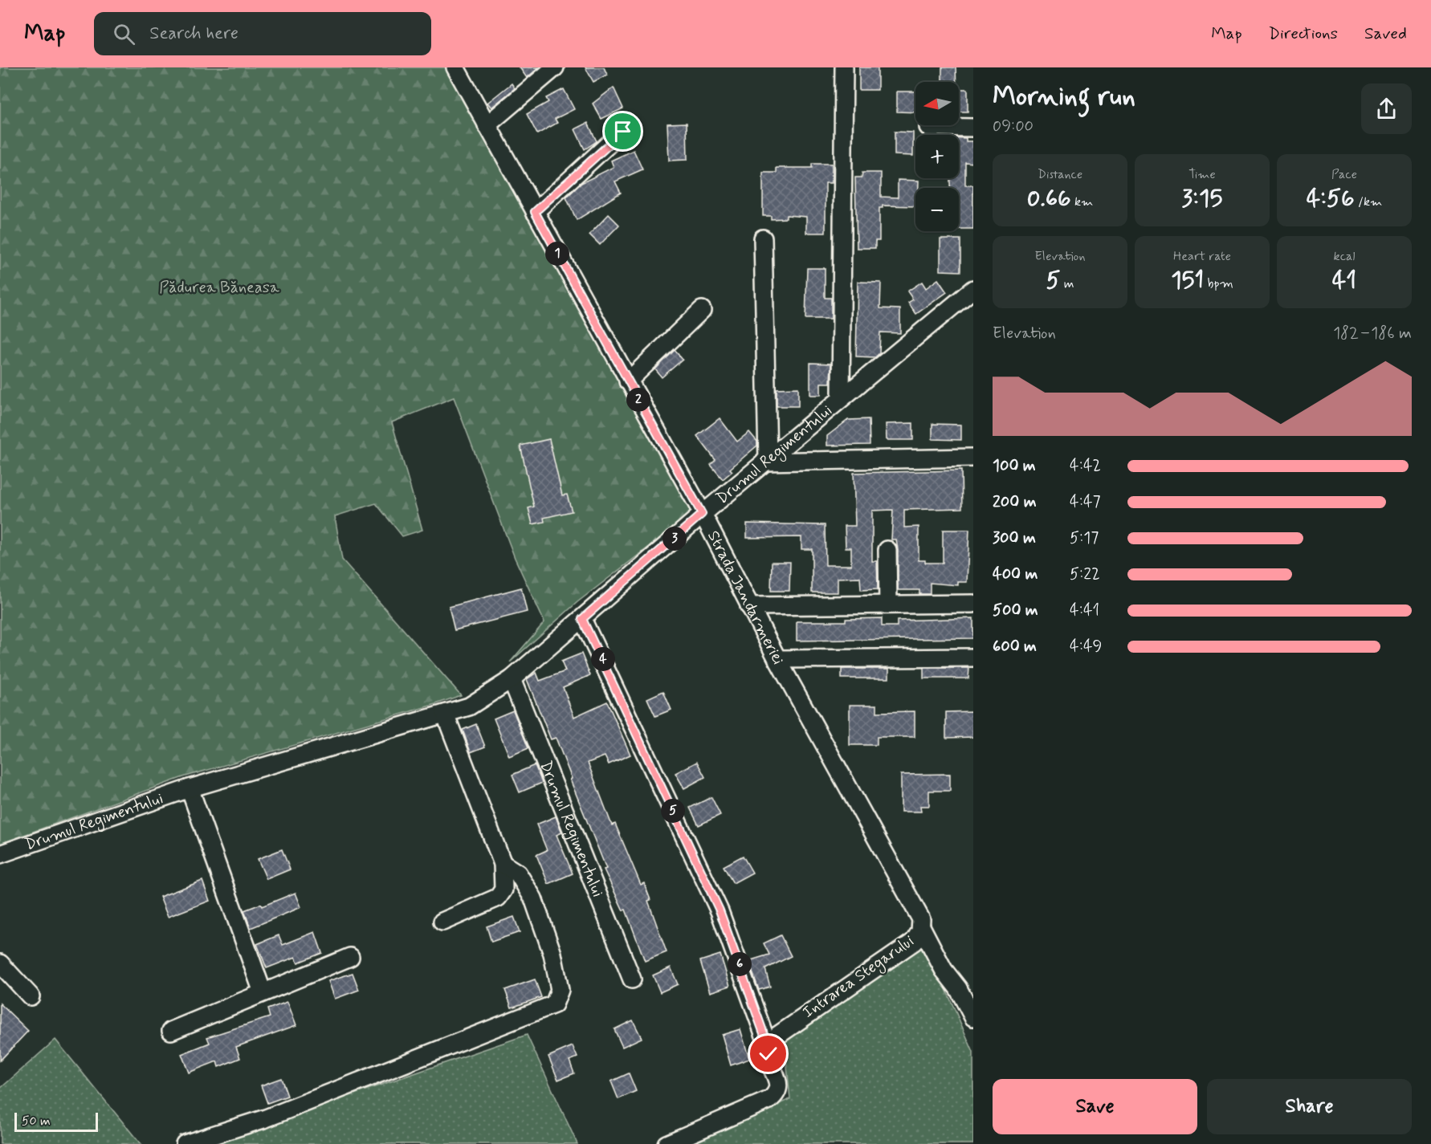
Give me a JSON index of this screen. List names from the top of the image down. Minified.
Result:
{"streets":{"street":["Drumul Regimentului","Strada Jandarmeriei","Intrarea Stegarului"]},"crossings":[["Drumul Regimentului","Strada Jandarmeriei"],["Strada Jandarmeriei","Intrarea Stegarului"]],"parks":["Pădurea Băneasa"],"scale_bar":"50 m","north":"left","page":{"header":"Map","search":"Search here","nav":["Map","Directions","Saved"],"heading":["Morning run","09:00"],"map_buttons":["+","−"],"stats":[["Distance","0.66 km"],["Time","3:15"],["Pace","4:56 /km"],["Elevation","5 m"],["Heart rate","151 bpm"],["kcal","41"]],"pins":["1","2","3","4","5","6"],"chart":["Elevation","182–186 m"],"list":[{"name":"100 m","note":"4:42"},{"name":"200 m","note":"4:47"},{"name":"300 m","note":"5:17"},{"name":"400 m","note":"5:22"},{"name":"500 m","note":"4:41"},{"name":"600 m","note":"4:49"}],"buttons":["Save","Share"],"scale":"50 m"}}
